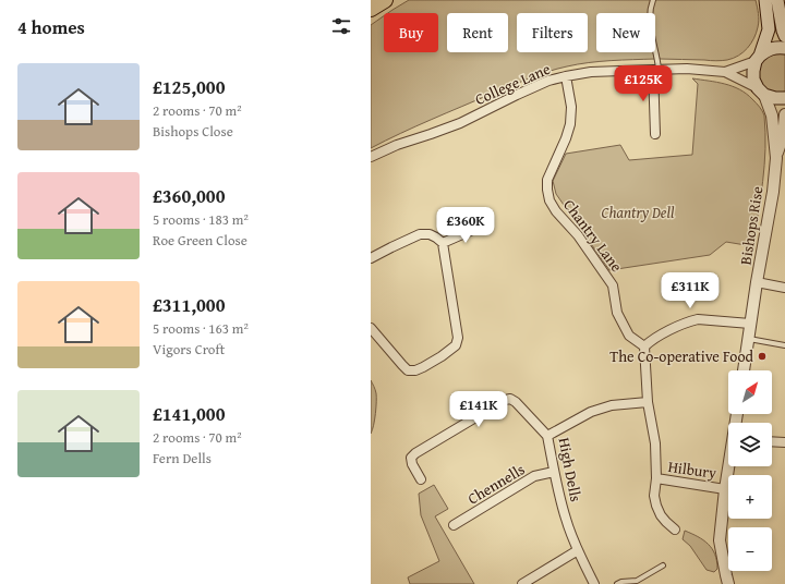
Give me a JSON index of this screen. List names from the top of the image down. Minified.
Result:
{"streets":{"street":["College Lane","Bishops Rise","Chantry Lane","High Dells","Hilbury","Chennells"]},"crossings":[["College Lane","Bishops Rise"],["College Lane","Chantry Lane"],["High Dells","Chennells"]],"parks":["Chantry Dell"],"places":["The Co-operative Food"],"north":"top right","page":{"heading":"4 homes","chip":["Buy","Rent","Filters","New"],"list":[{"name":"£125,000","note":"2 rooms · 70 m² · Bishops Close"},{"name":"£360,000","note":"5 rooms · 183 m² · Roe Green Close"},{"name":"£311,000","note":"5 rooms · 163 m² · Vigors Croft"},{"name":"£141,000","note":"2 rooms · 70 m² · Fern Dells"}],"price":["£125K","£360K","£311K","£141K"],"map_buttons":["+","−"]}}
